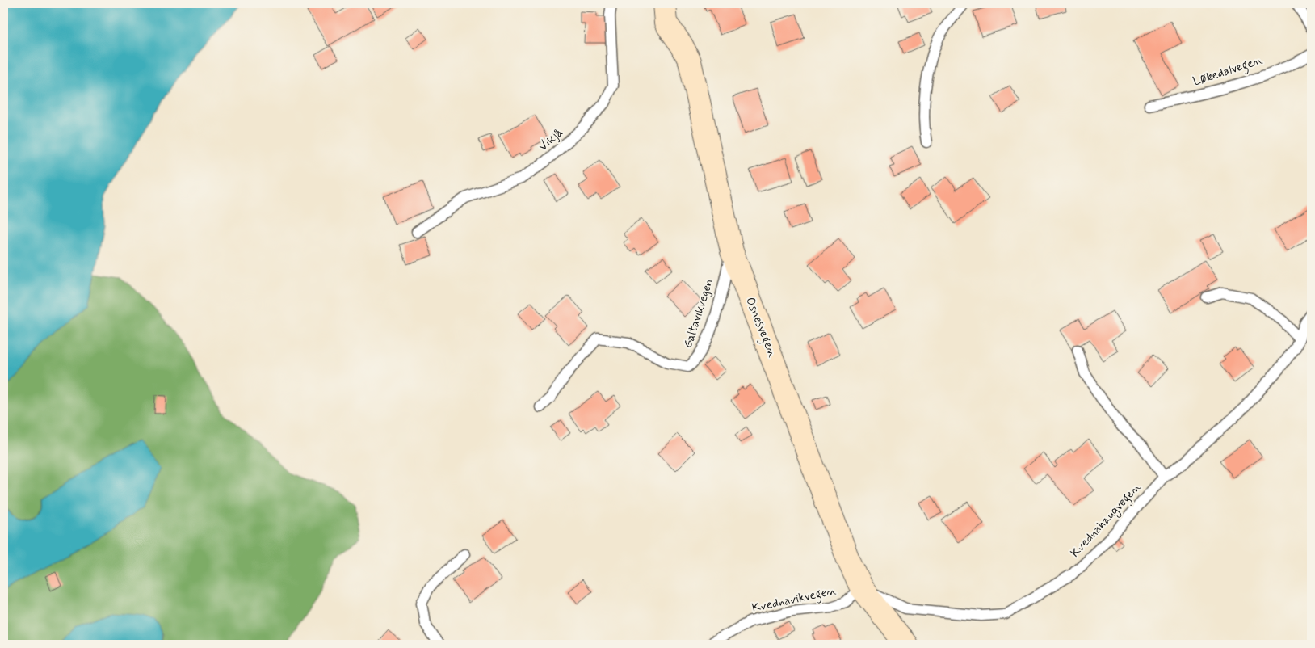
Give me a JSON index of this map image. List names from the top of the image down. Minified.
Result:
{"streets":{"street":["Osnesvegen"],"lane":["Løkedalvegen","Vikjå","Galtavikvegen","Kvednahaugvegen","Kvednavikvegen"]},"crossings":[["Galtavikvegen","Osnesvegen"],["Osnesvegen","Kvednahaugvegen"],["Osnesvegen","Kvednavikvegen"],["Kvednahaugvegen","Kvednavikvegen"]]}
